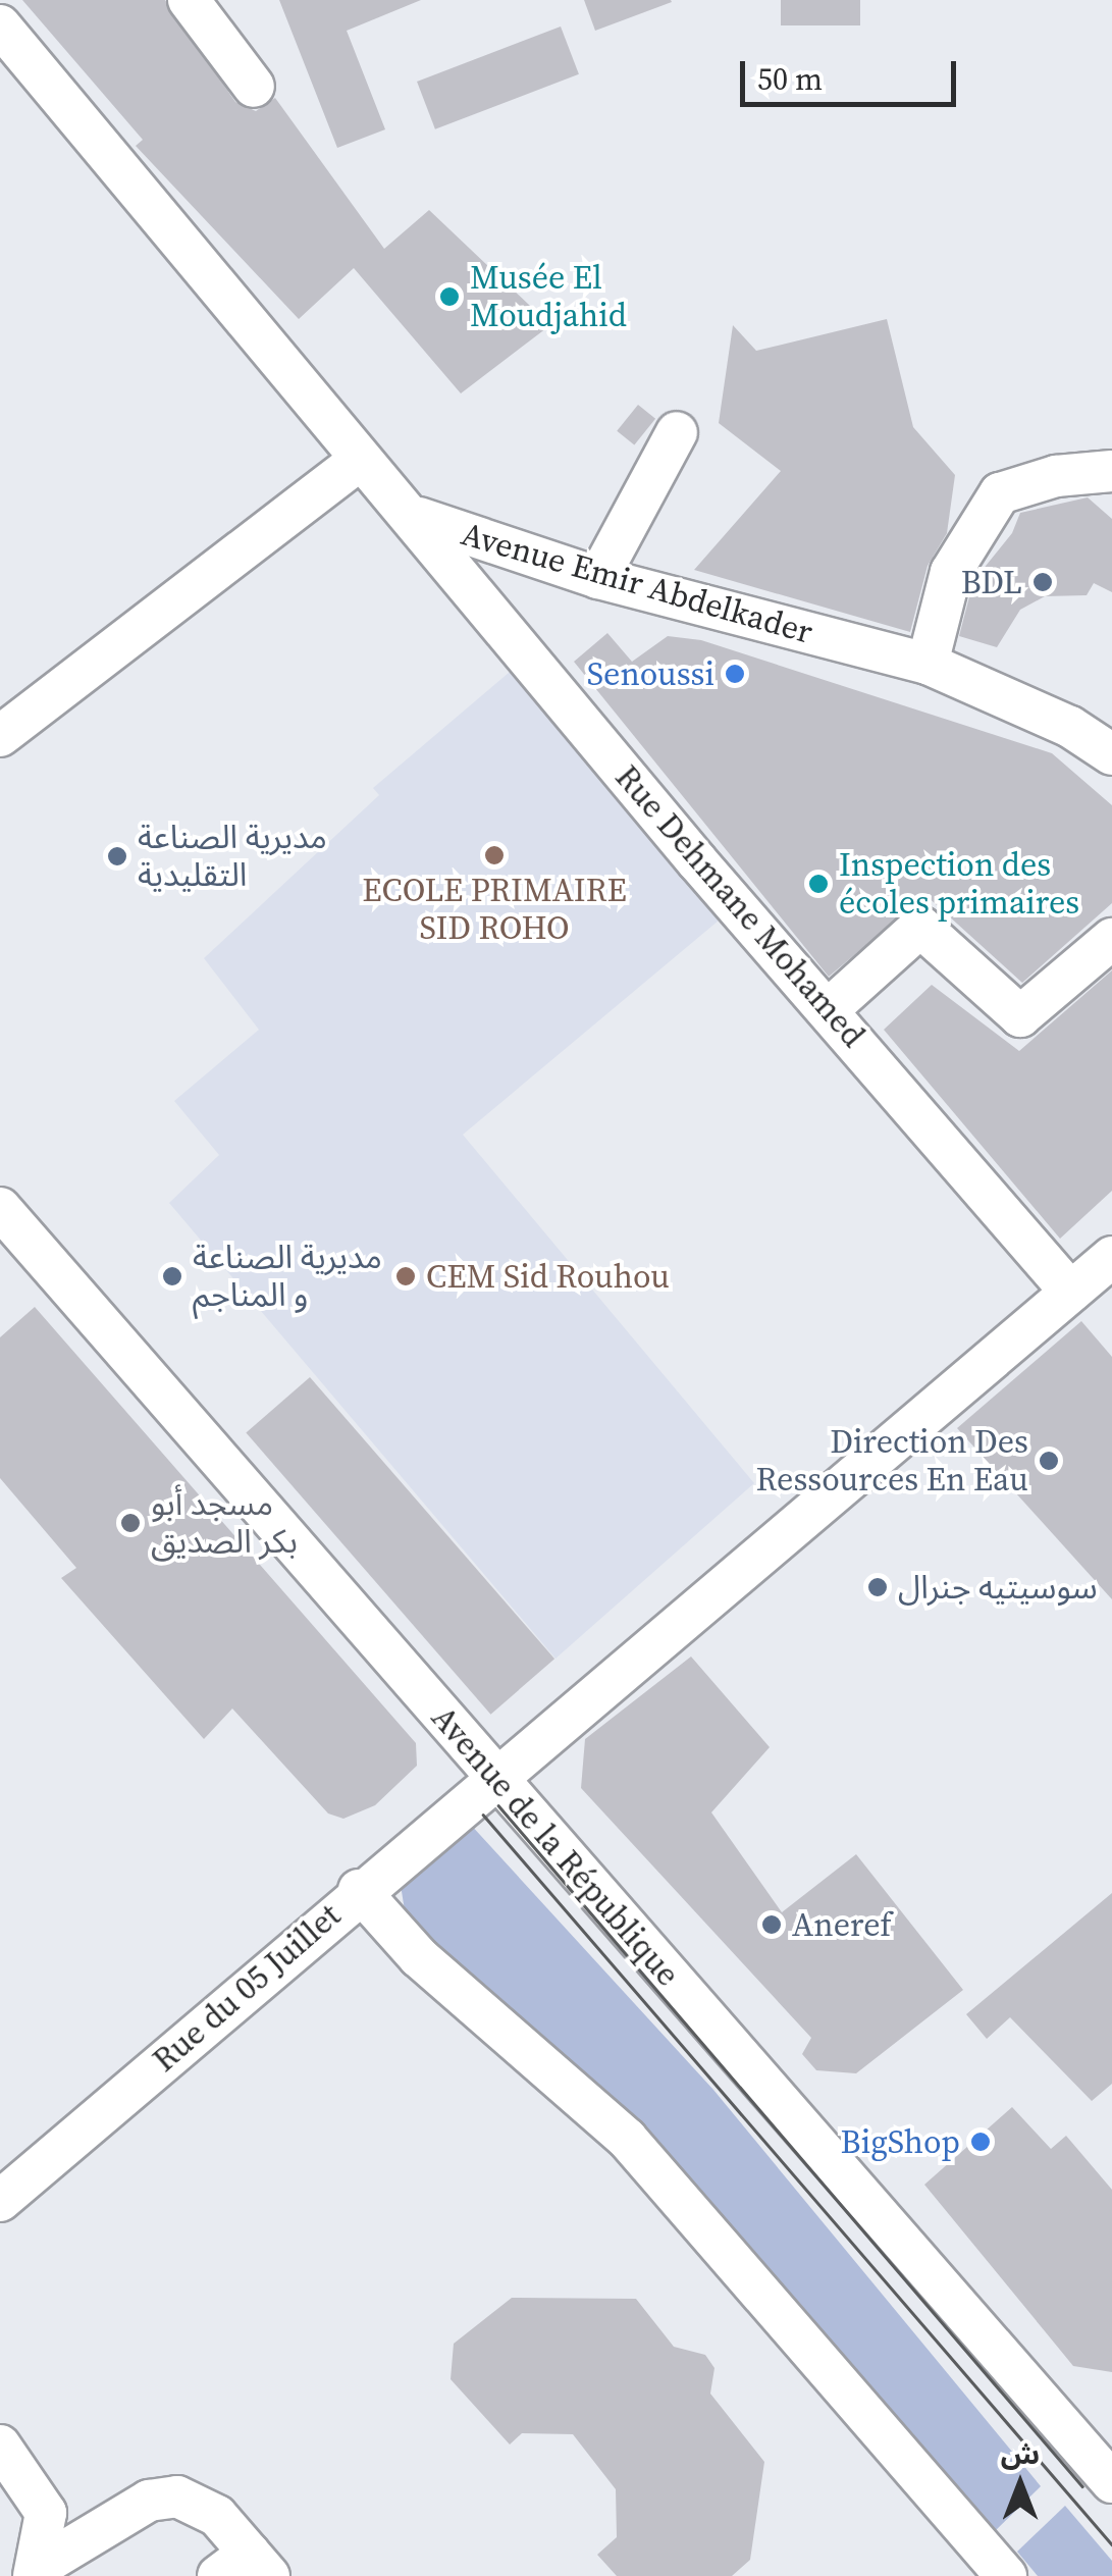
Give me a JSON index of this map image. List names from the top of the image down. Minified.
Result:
{"streets":{"street":["Avenue Emir Abdelkader","Rue Dehmane Mohamed","Avenue de la République","Rue du 05 Juillet"]},"crossings":[["Avenue Emir Abdelkader","Rue Dehmane Mohamed"],["Rue Dehmane Mohamed","Rue du 05 Juillet"],["Avenue de la République","Rue du 05 Juillet"]],"places":["Musée El Moudjahid","BDL","Senoussi","ECOLE PRIMAIRE SID ROHO","مديرية الصناعة التقليدية","Inspection des écoles primaires","مديرية الصناعة و المناجم","CEM Sid Rouhou","Direction Des Ressources En Eau","مسجد أبو بكر الصديق","سوسيتيه جنرال","Aneref","BigShop"],"scale_bar":"50 m","north":"top"}
